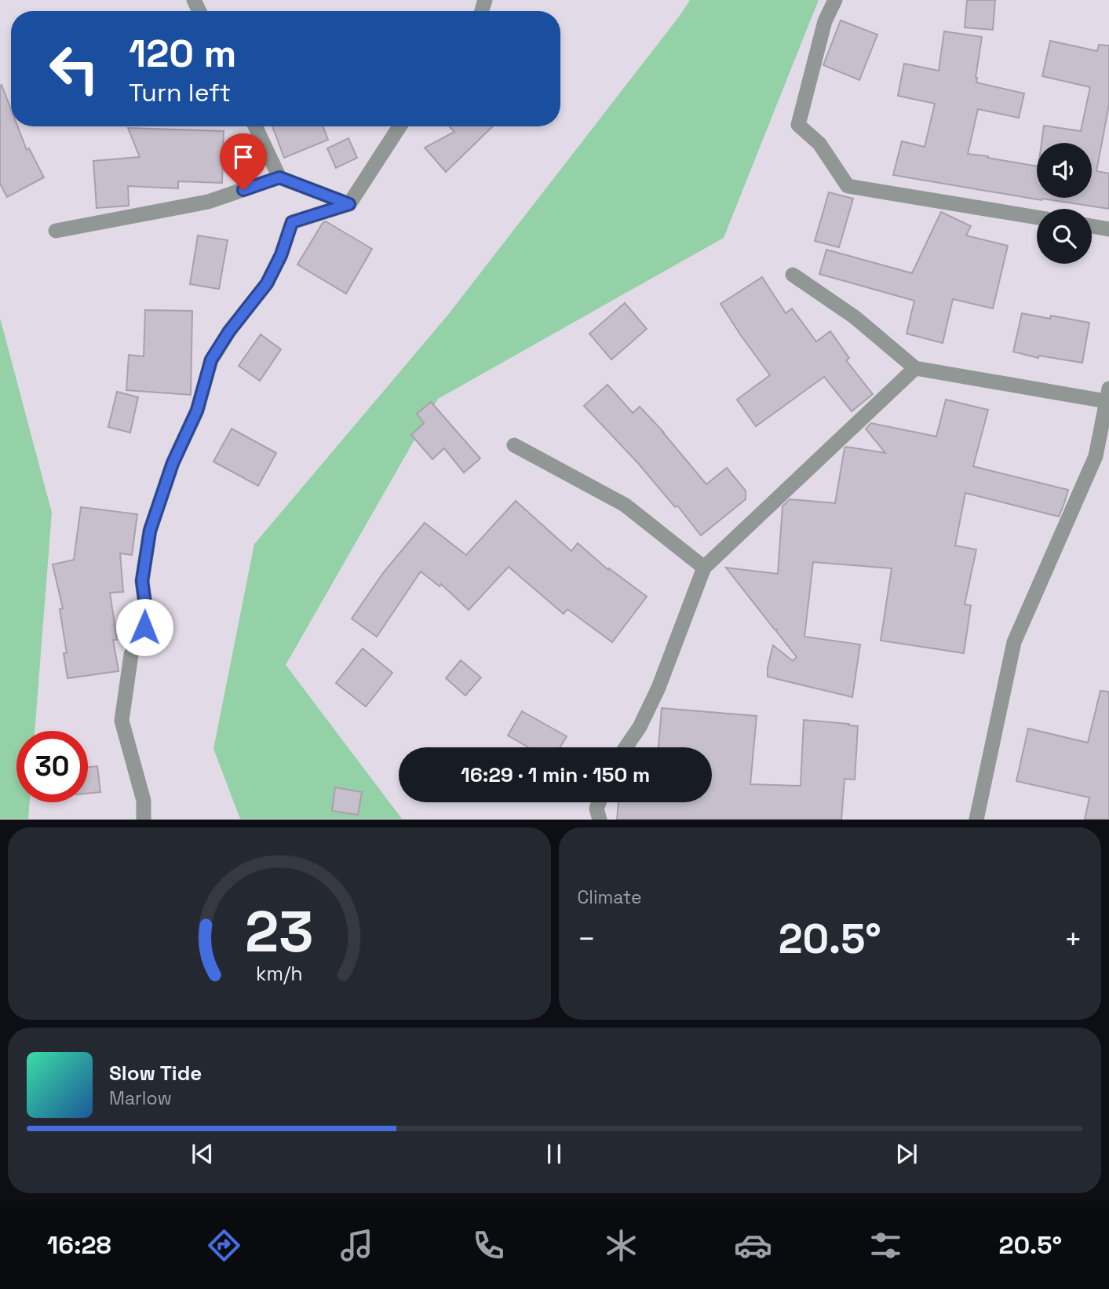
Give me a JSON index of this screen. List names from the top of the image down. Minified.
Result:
{"page":{"turn":["120 m","Turn left"],"limit":"30","trip":"16:29 · 1 min · 150 m","tile":"Climate","heat":["−","20.5°","+"],"song":["Slow Tide","Marlow"],"tabs":["16:28","20.5°"],"gauge":["23","km/h"]}}
